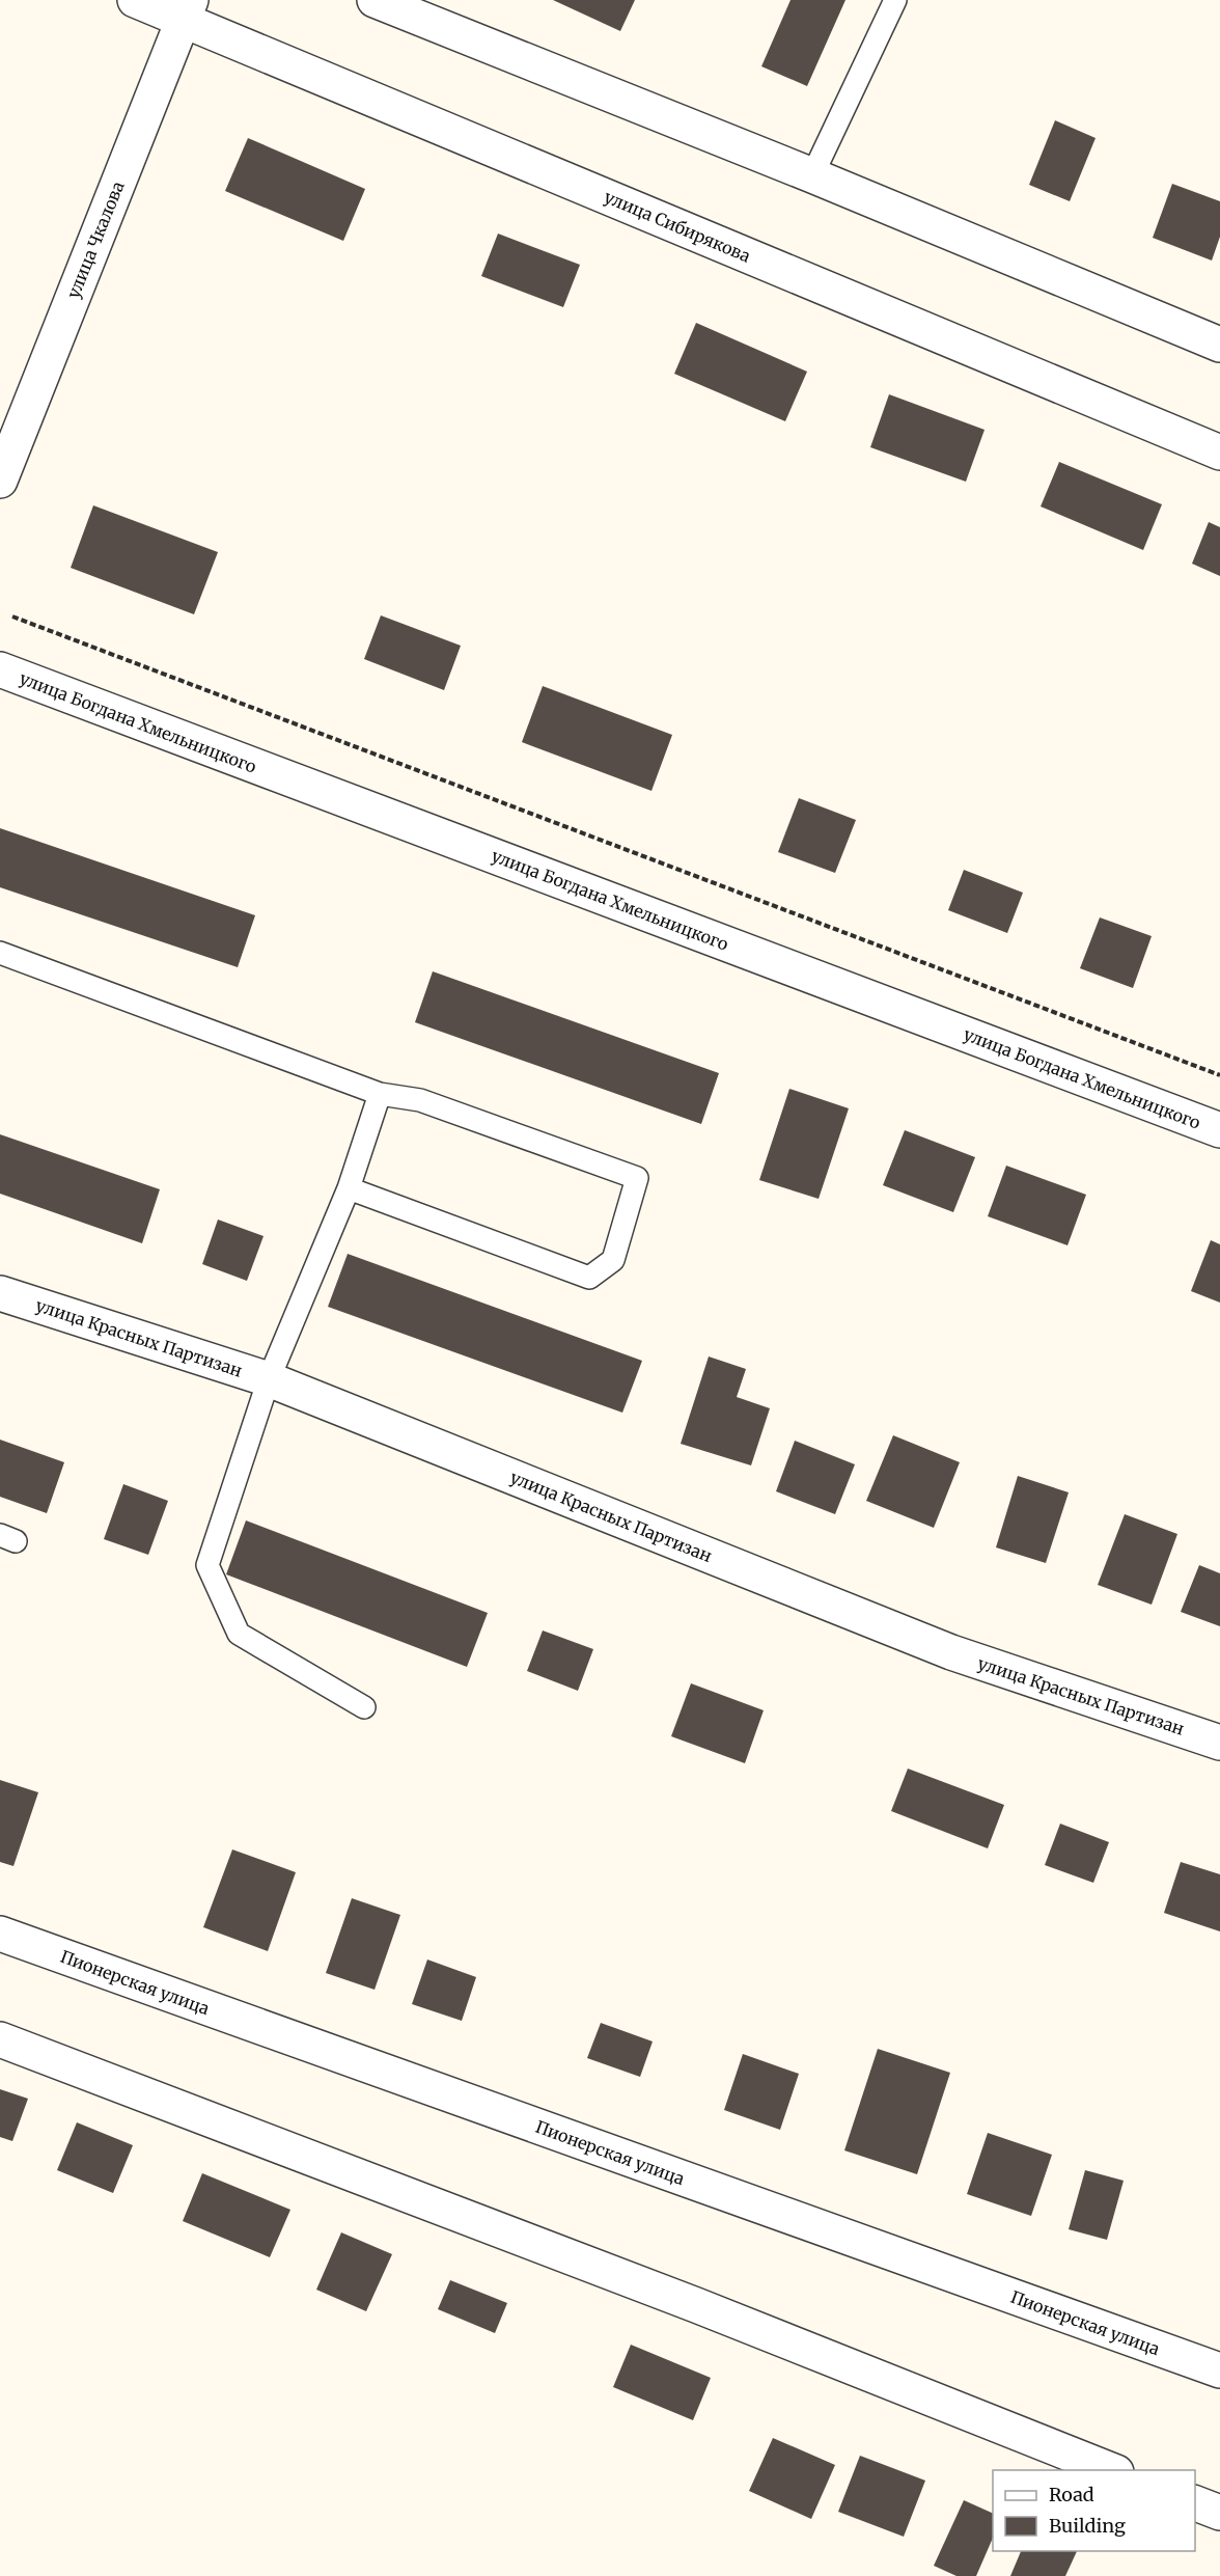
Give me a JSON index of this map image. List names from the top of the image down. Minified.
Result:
{"streets":{"street":["улица Сибирякова","улица Чкалова","улица Богдана Хмельницкого","улица Красных Партизан","Пионерская улица"]},"crossings":[["улица Сибирякова","улица Чкалова"]],"legend":["Road","Building"]}
